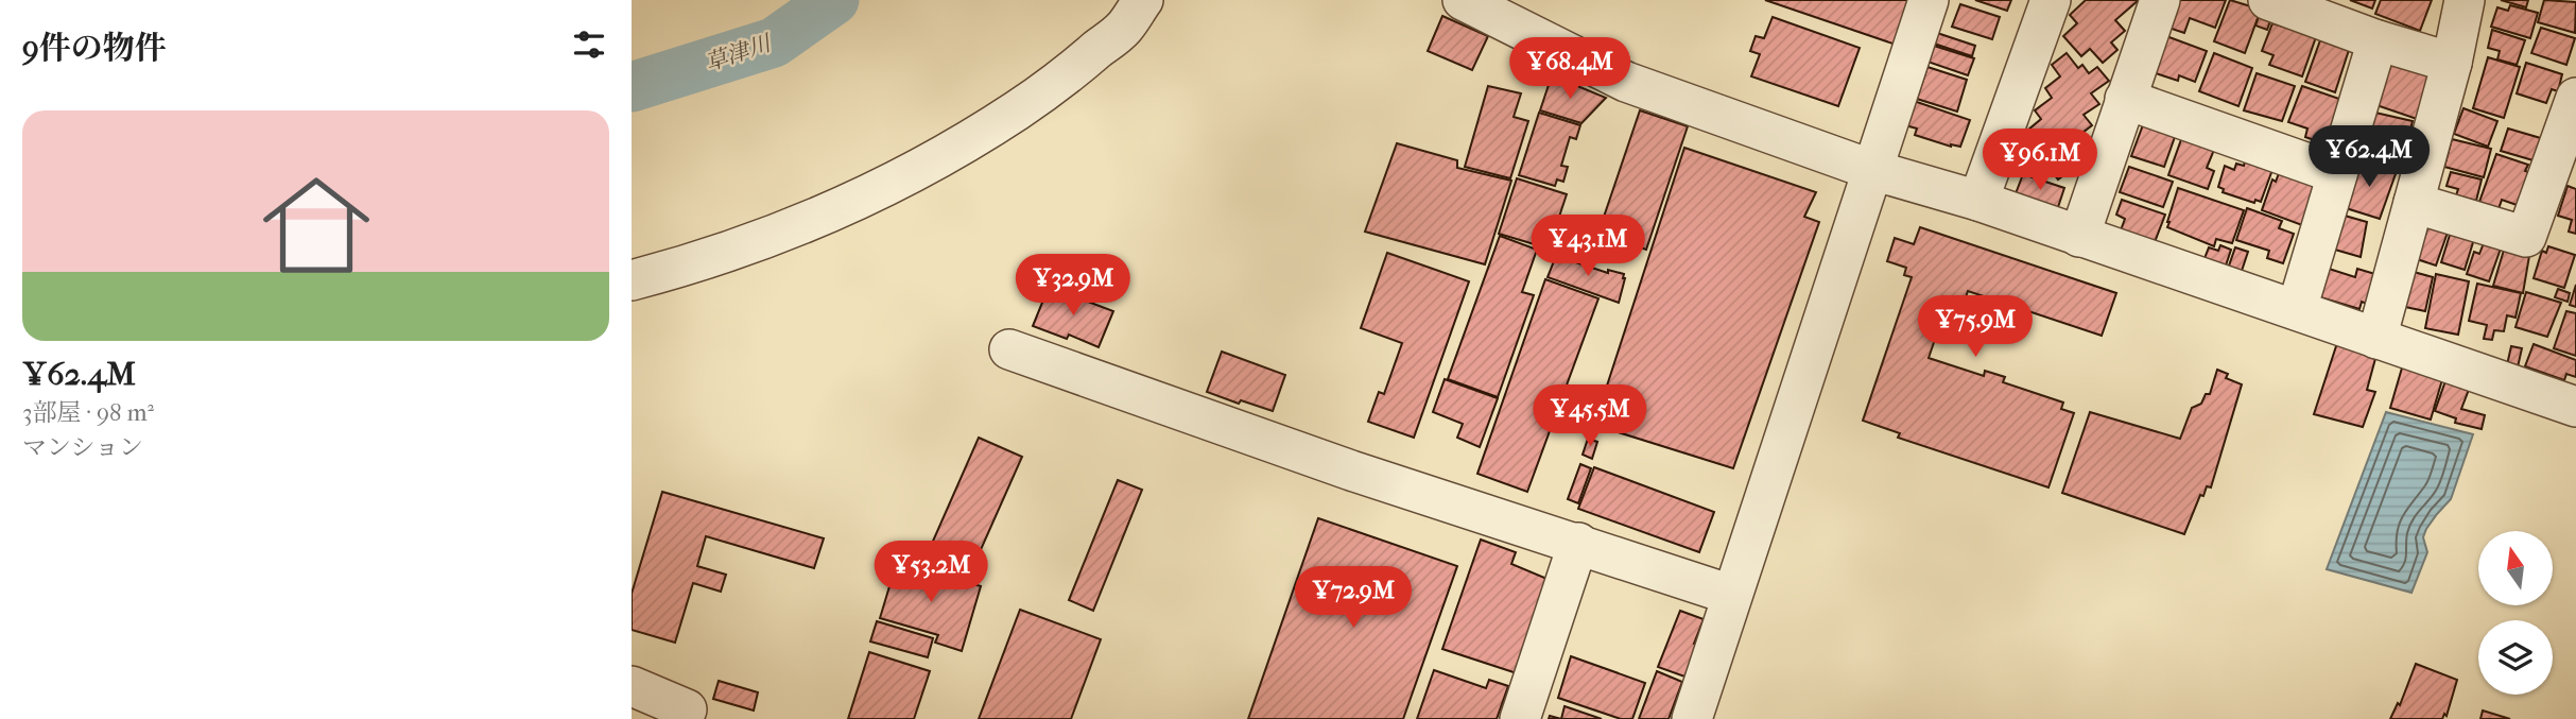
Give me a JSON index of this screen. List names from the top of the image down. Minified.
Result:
{"water":["草津川"],"north":"top","page":{"heading":"9件の物件","price":["¥68.4M","¥62.4M","¥96.1M","¥43.1M","¥32.9M","¥75.9M","¥45.5M","¥53.2M","¥72.9M"],"list":[{"name":"¥62.4M","note":"3部屋 · 98 m² · マンション"}]}}
